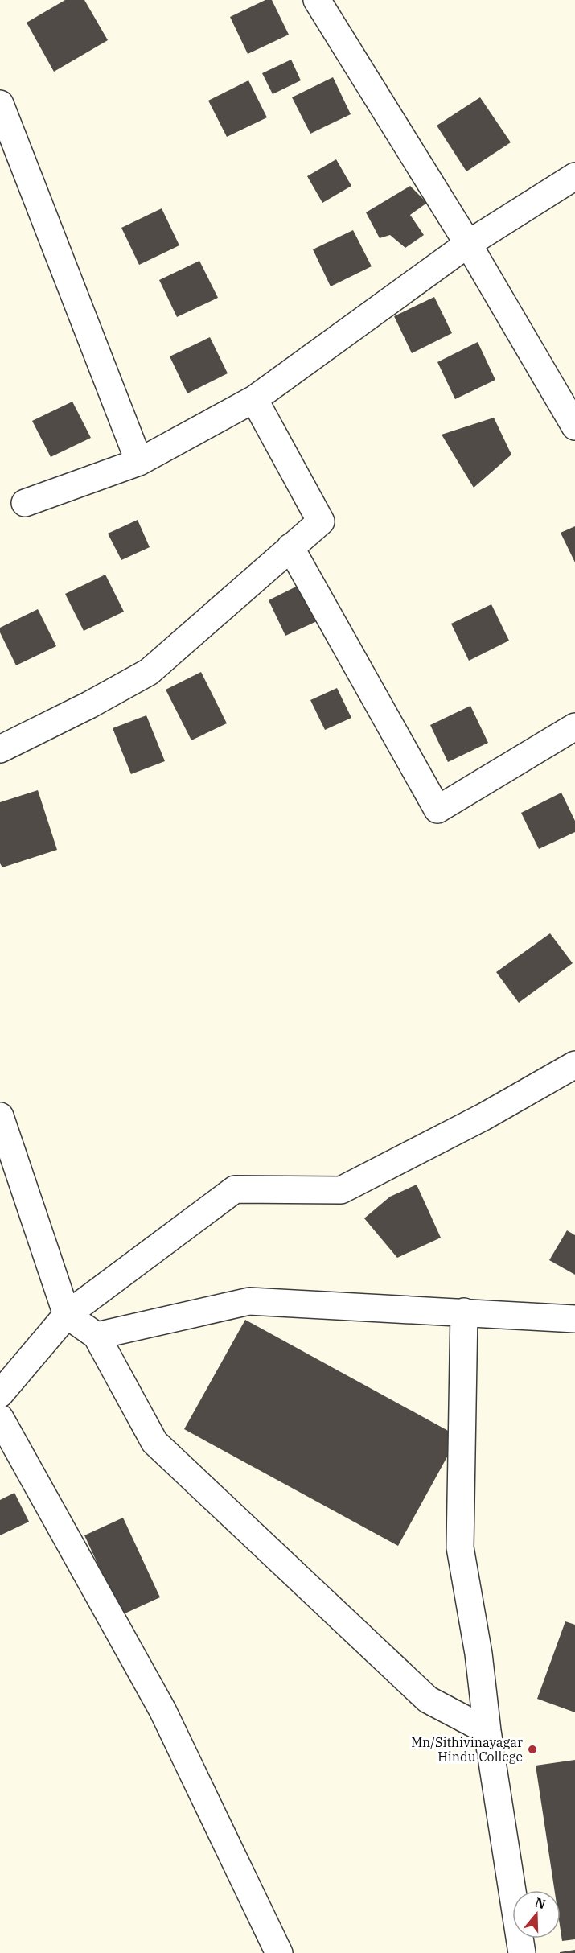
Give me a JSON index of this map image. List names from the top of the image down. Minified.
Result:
{"places":["Mn/Sithivinayagar Hindu College"],"north":"top"}
